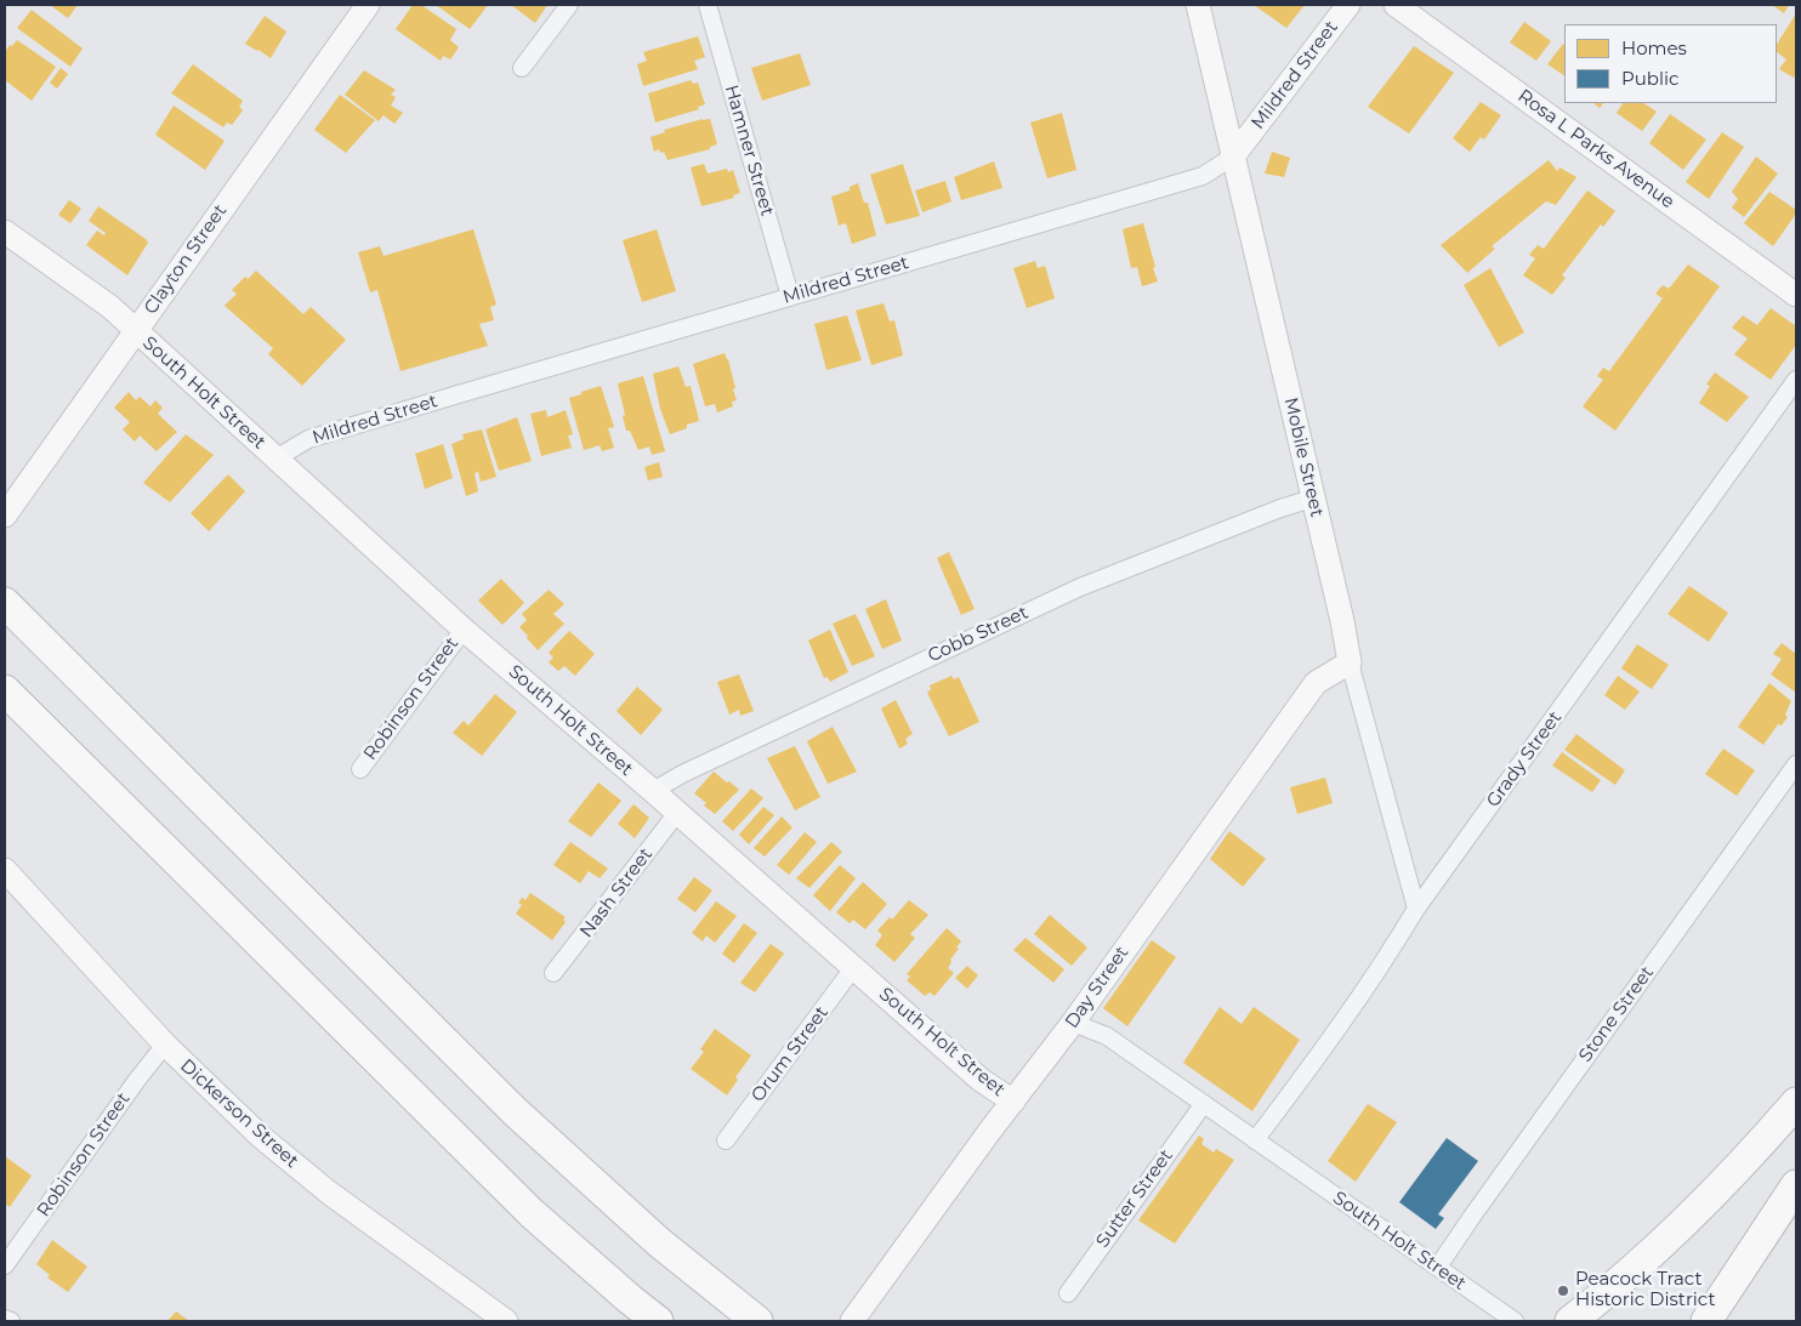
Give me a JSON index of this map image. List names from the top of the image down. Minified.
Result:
{"streets":{"street":["Mildred Street","Rosa L Parks Avenue","Hamner Street","Clayton Street","South Holt Street","Mobile Street","Cobb Street","Robinson Street","Grady Street","Nash Street","Day Street","Stone Street","Orum Street","Dickerson Street","Sutter Street"]},"crossings":[["Mildred Street","Hamner Street"],["Mildred Street","South Holt Street"],["Mildred Street","Mobile Street"],["Clayton Street","South Holt Street"],["South Holt Street","Cobb Street"],["South Holt Street","Robinson Street"],["South Holt Street","Grady Street"],["South Holt Street","Nash Street"],["South Holt Street","Day Street"],["South Holt Street","Stone Street"],["South Holt Street","Orum Street"],["South Holt Street","Sutter Street"],["Mobile Street","Cobb Street"],["Mobile Street","Grady Street"],["Mobile Street","Day Street"],["Robinson Street","Dickerson Street"]],"places":["Peacock Tract Historic District"],"legend":["Homes","Public"]}
